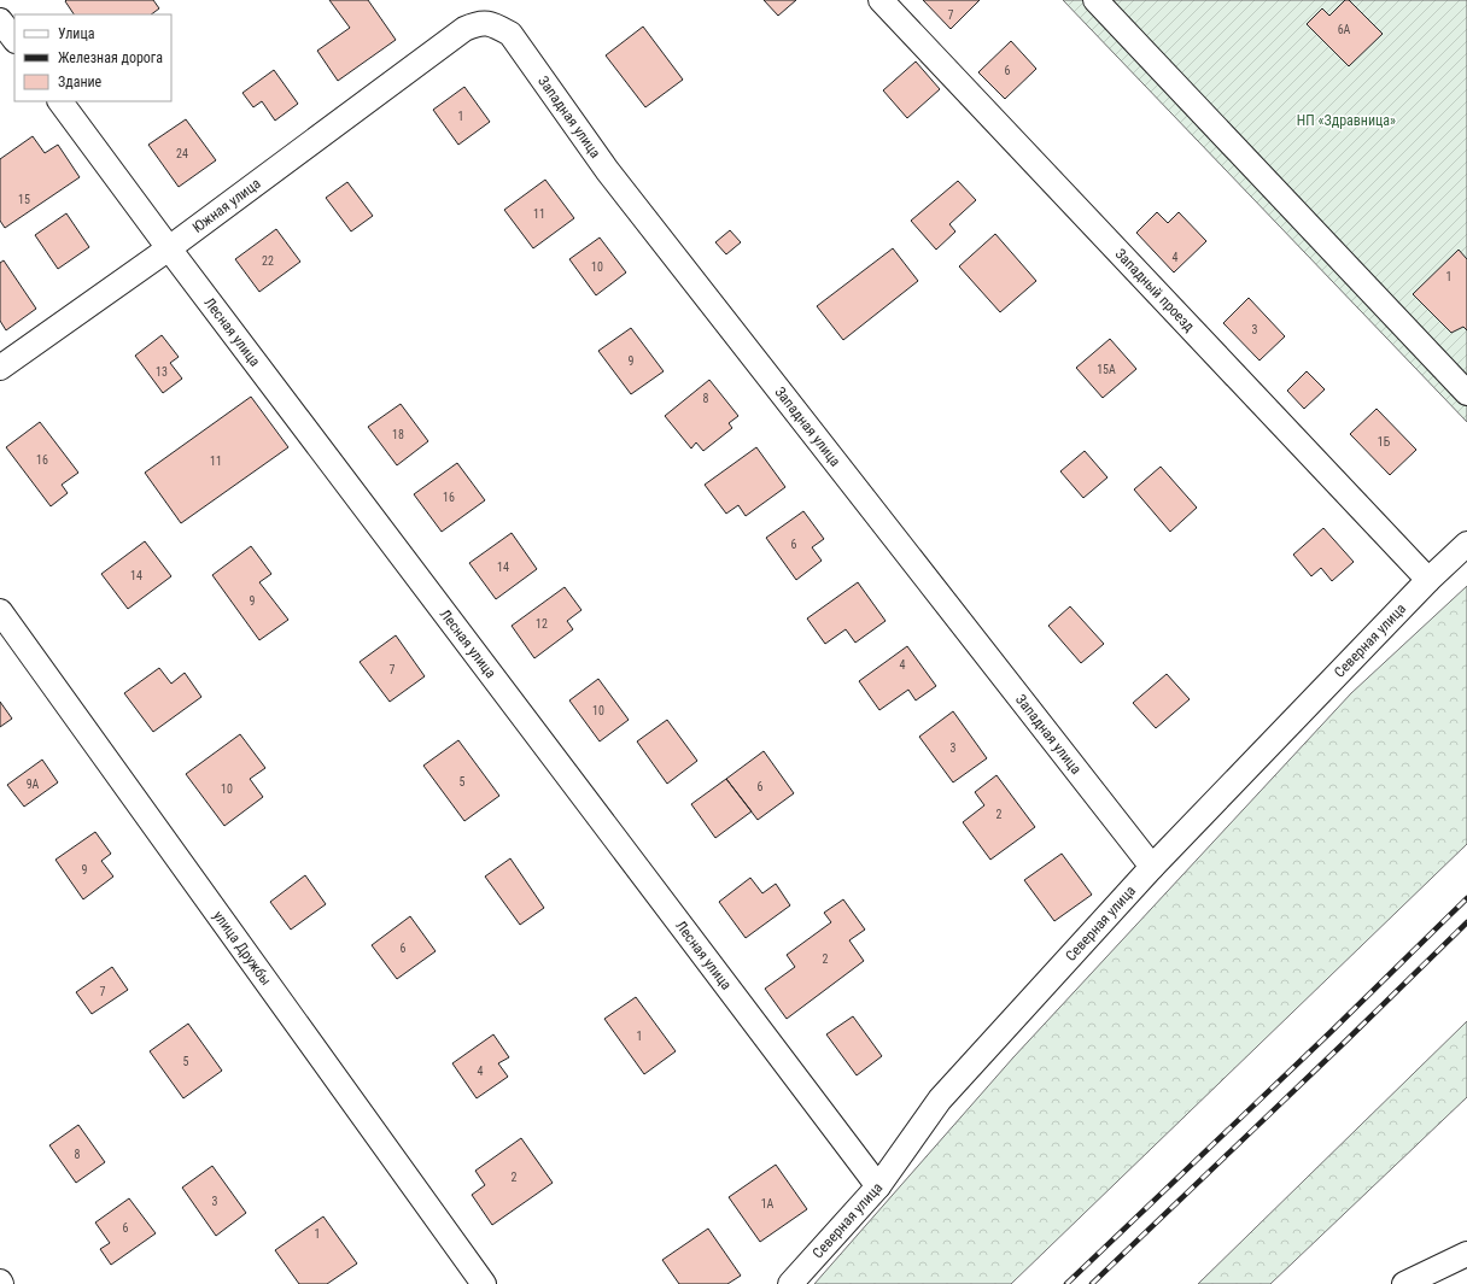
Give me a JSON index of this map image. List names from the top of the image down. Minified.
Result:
{"streets":{"street":["Западная улица","Южная улица","Западный проезд","Лесная улица","Северная улица","улица Дружбы"]},"crossings":[["Западная улица","Южная улица"],["Западная улица","Северная улица"],["Южная улица","Лесная улица"],["Западный проезд","Северная улица"],["Лесная улица","Северная улица"]],"parks":["НП «Здравница»"],"house_numbers":["7","6А","6","1","24","15","11","4","22","10","1","3","9","15А","13","8","18","1Б","16","11","16","6","14","14","9","12","4","7","10","3","5","9А","6","10","2","9","6","2","7","1","5","4","8","2","3","1А","6","1"],"legend":["Улица","Железная дорога","Здание"]}
